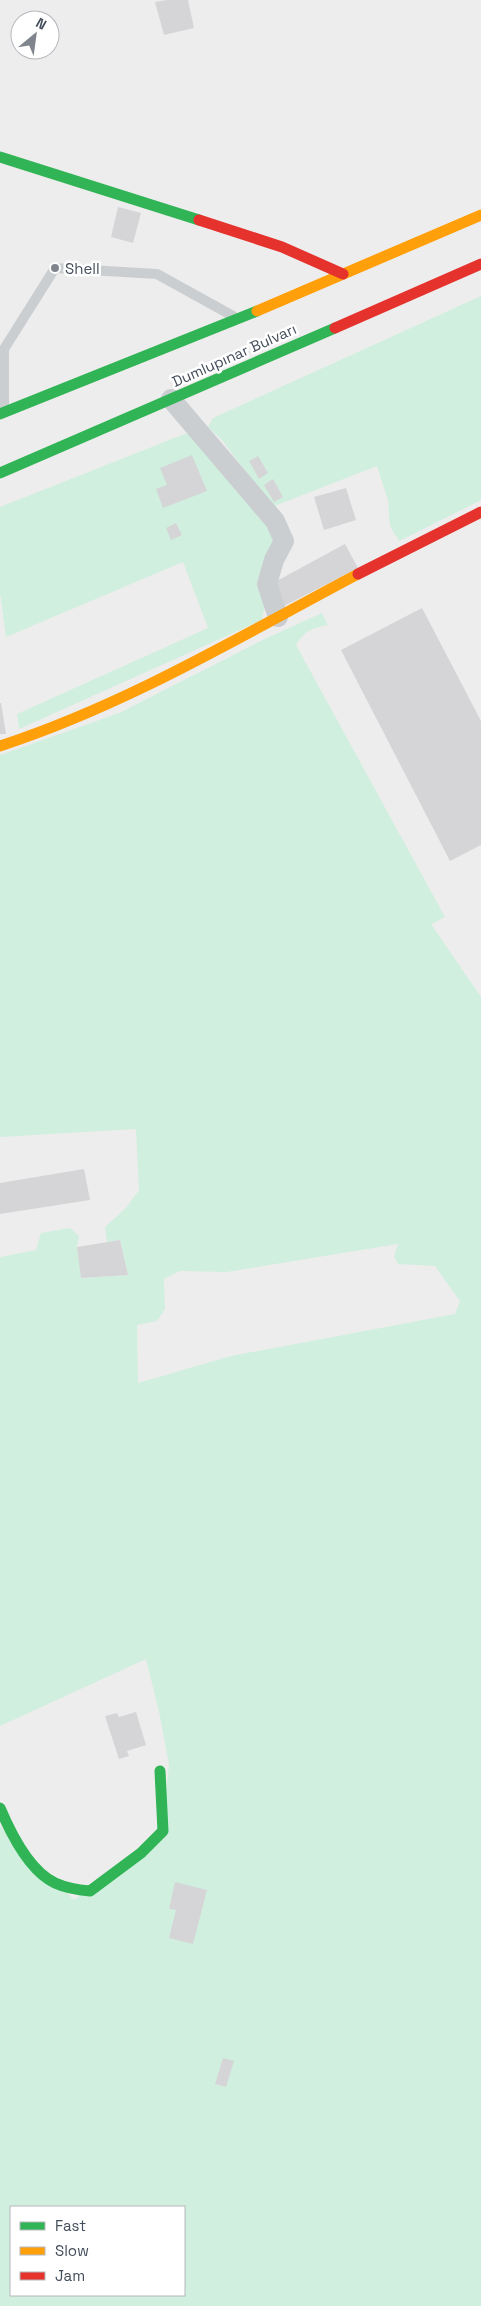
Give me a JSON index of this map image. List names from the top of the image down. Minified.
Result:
{"streets":{"main road":["Dumlupınar Bulvarı"]},"places":["Shell"],"legend":["Fast","Slow","Jam"],"north":"top right"}
